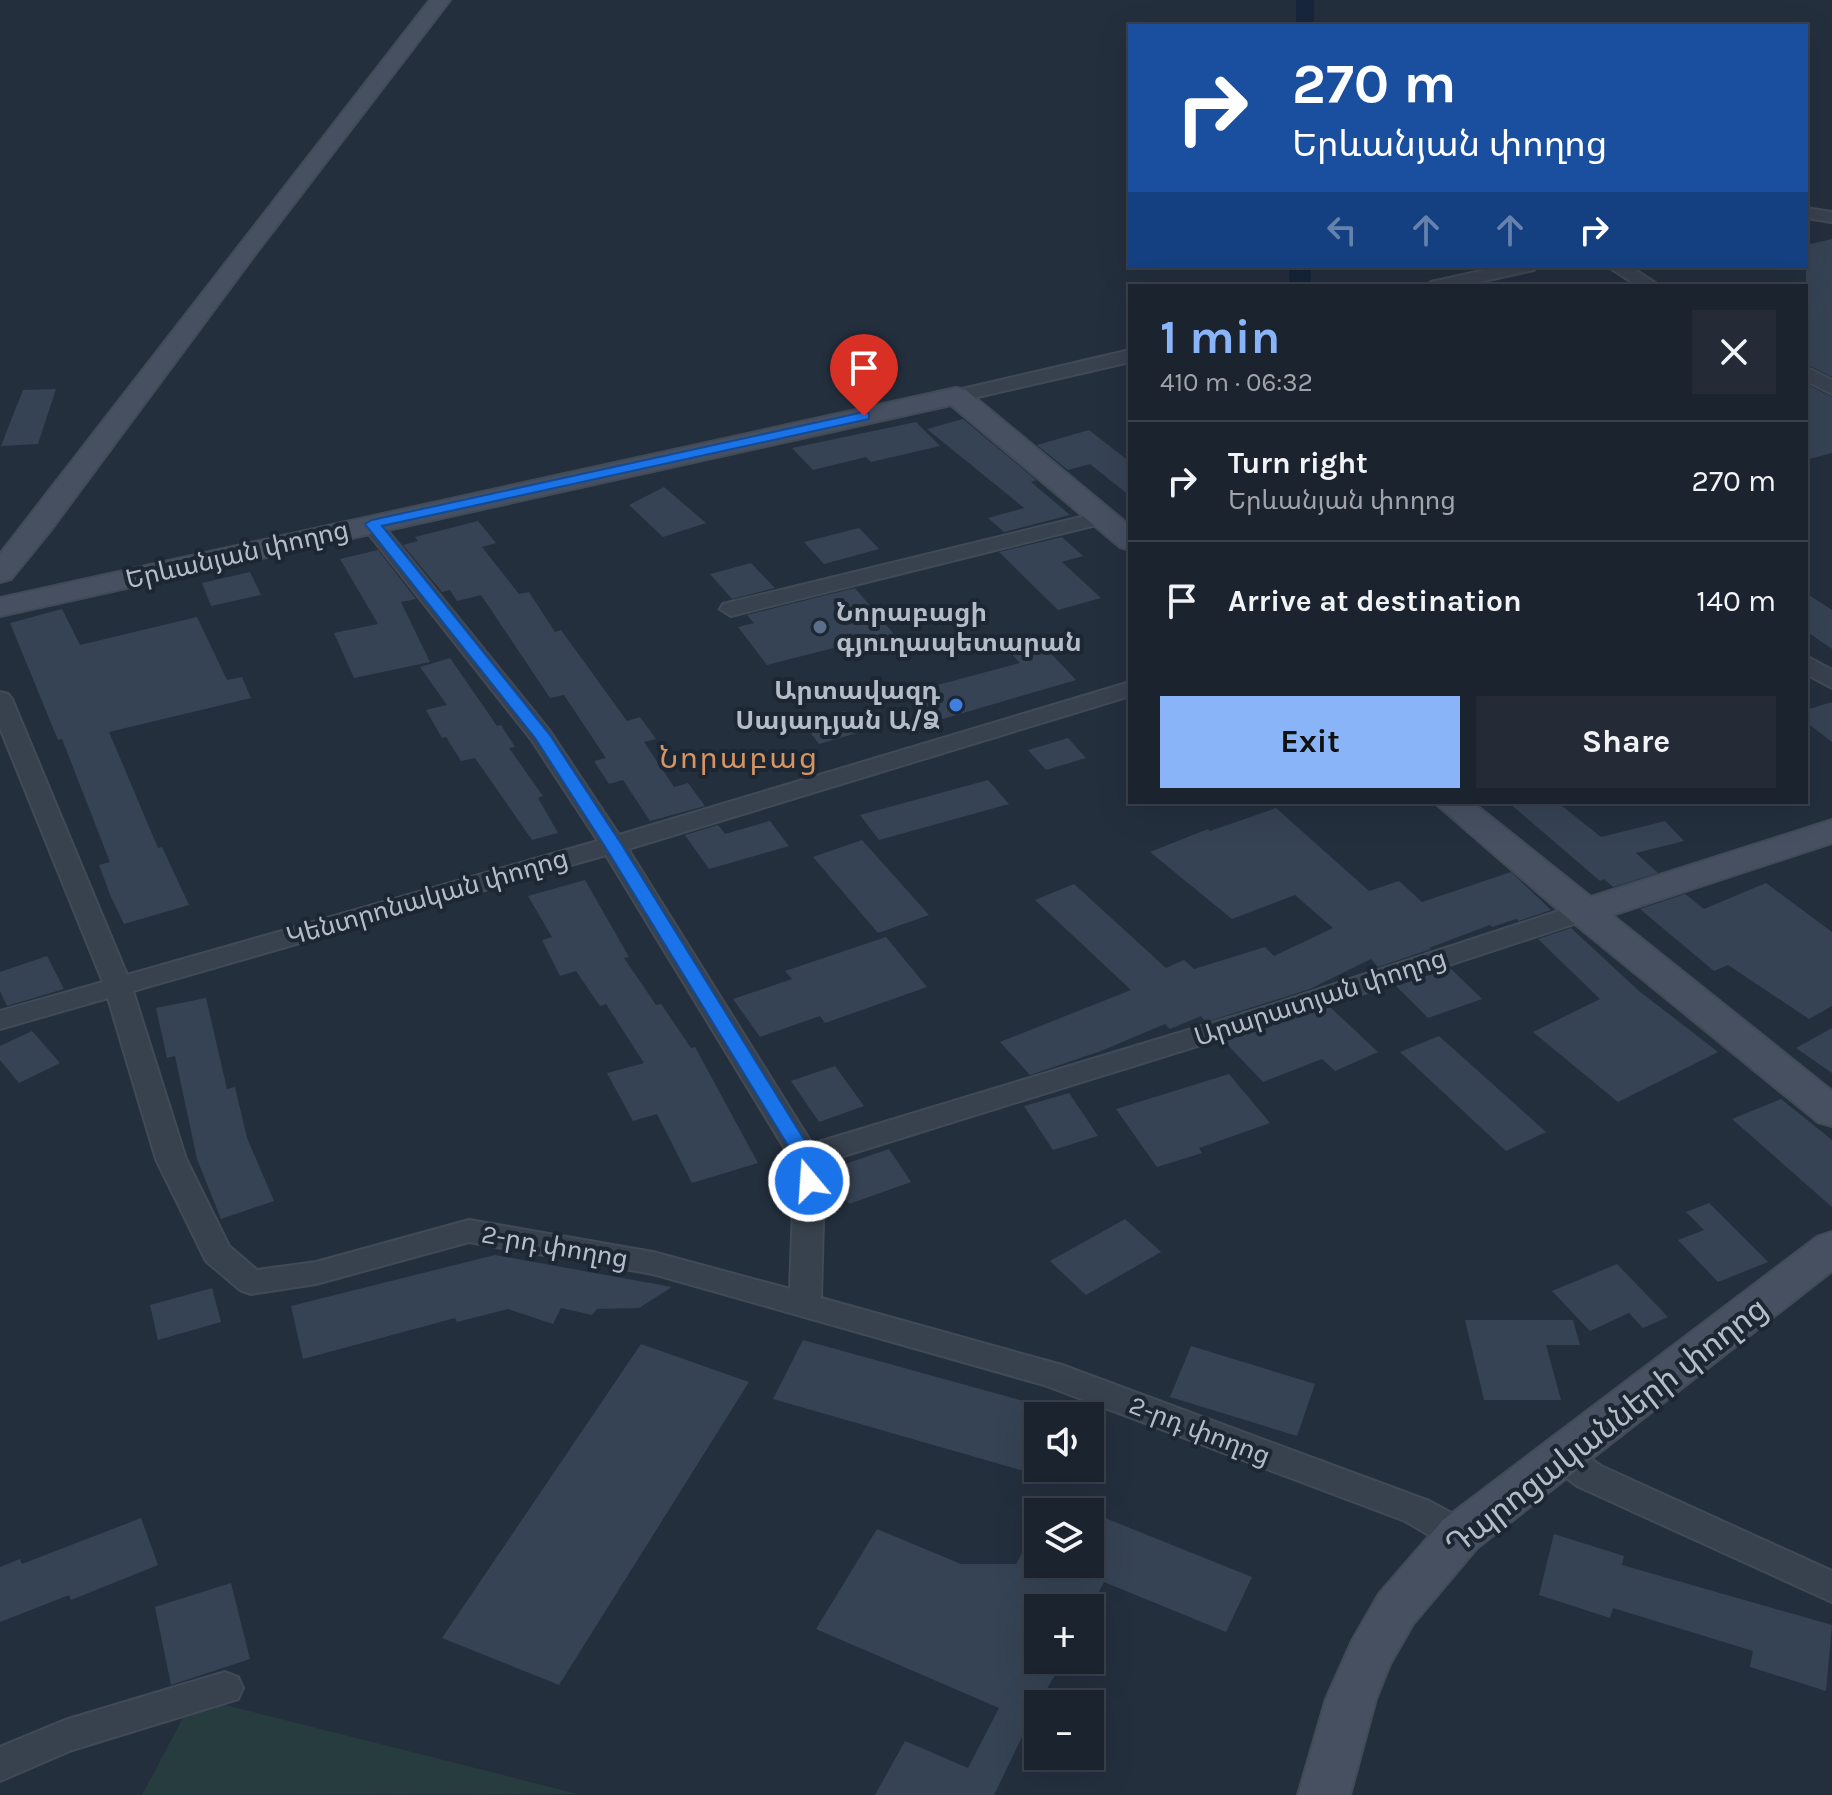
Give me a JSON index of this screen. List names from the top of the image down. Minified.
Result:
{"streets":{"main road":["Երևանյան փողոց","Արարատյան փողոց","Դպրոցականների փողոց"],"street":["Կենտրոնական փողոց","2-րդ փողոց"]},"crossings":[["Կենտրոնական փողոց","2-րդ փողոց"],["2-րդ փողոց","Դպրոցականների փողոց"]],"districts":["Նորաբաց"],"places":["Նորաբացի գյուղապետարան","Արտավազդ Սայադյան Ա/Ձ"],"page":{"turn":["270 m","Երևանյան փողոց"],"heading":["1 min","410 m · 06:32"],"list":[{"name":"Turn right","note":"Երևանյան փողոց","value":"270 m"},{"name":"Arrive at destination","value":"140 m"}],"buttons":["Exit","Share"],"map_buttons":["+","−"]}}
